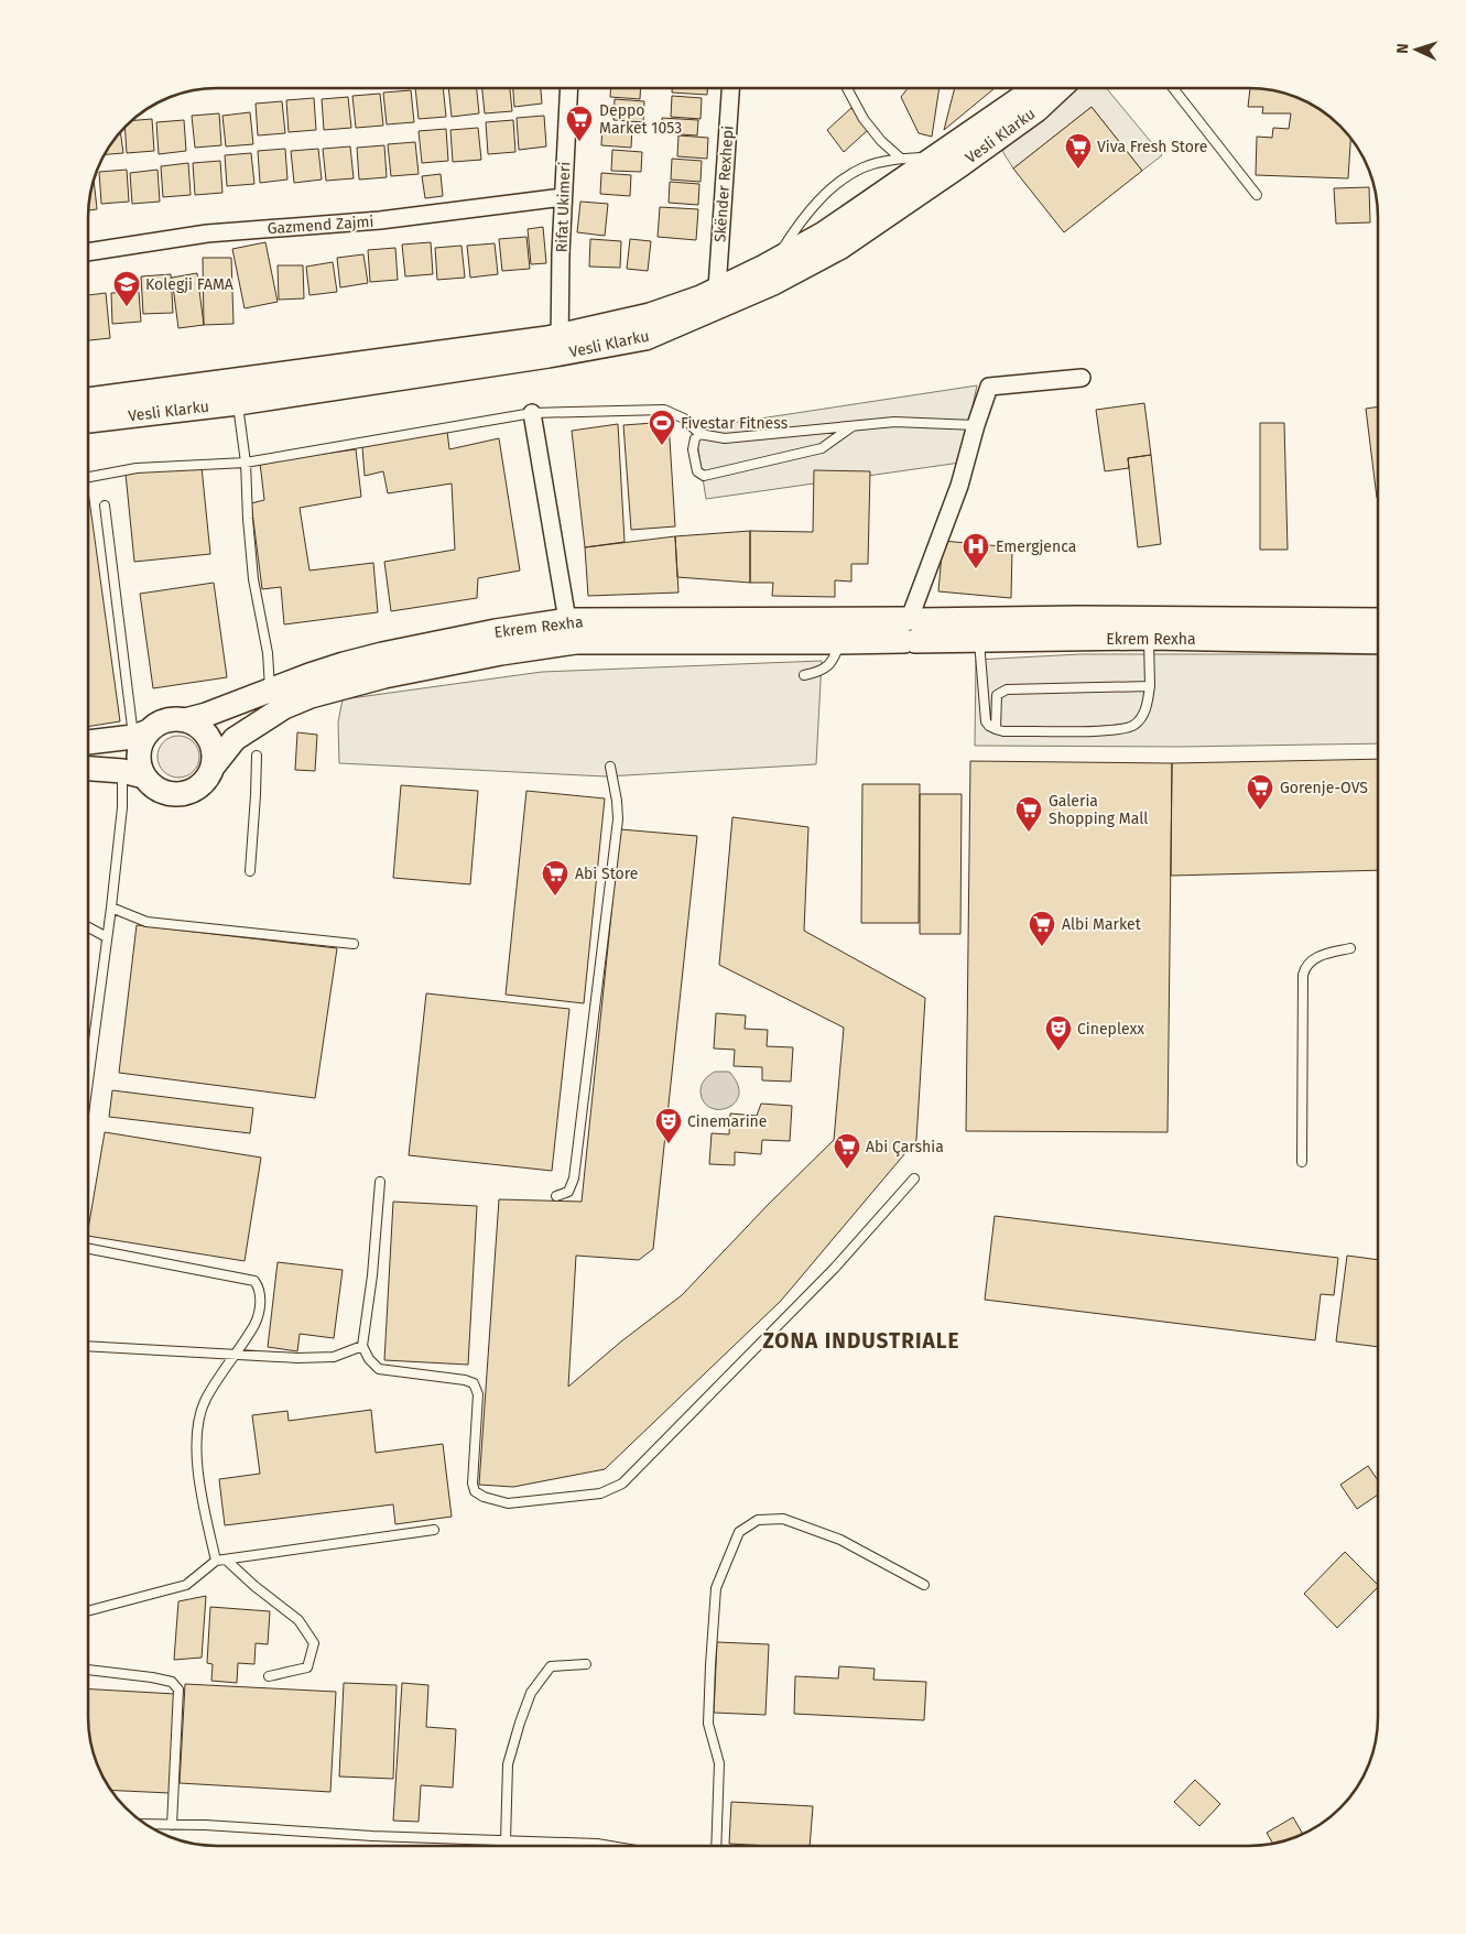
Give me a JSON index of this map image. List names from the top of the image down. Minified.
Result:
{"streets":{"street":["Vesli Klarku","Skënder Rexhepi","Rifat Ukimeri","Gazmend Zajmi","Ekrem Rexha"]},"crossings":[["Vesli Klarku","Skënder Rexhepi"],["Vesli Klarku","Rifat Ukimeri"],["Rifat Ukimeri","Gazmend Zajmi"]],"districts":["ZONA INDUSTRIALE"],"places":{"supermarket":["Deppo Market 1053","Viva Fresh Store","Gorenje-OVS","Galeria Shopping Mall","Abi Store","Albi Market","Abi Çarshia"],"school or university":["Kolegji FAMA"],"sports":["Fivestar Fitness"],"hospital":["Emergjenca"],"theatre":["Cineplexx","Cinemarine"]},"north":"left"}
